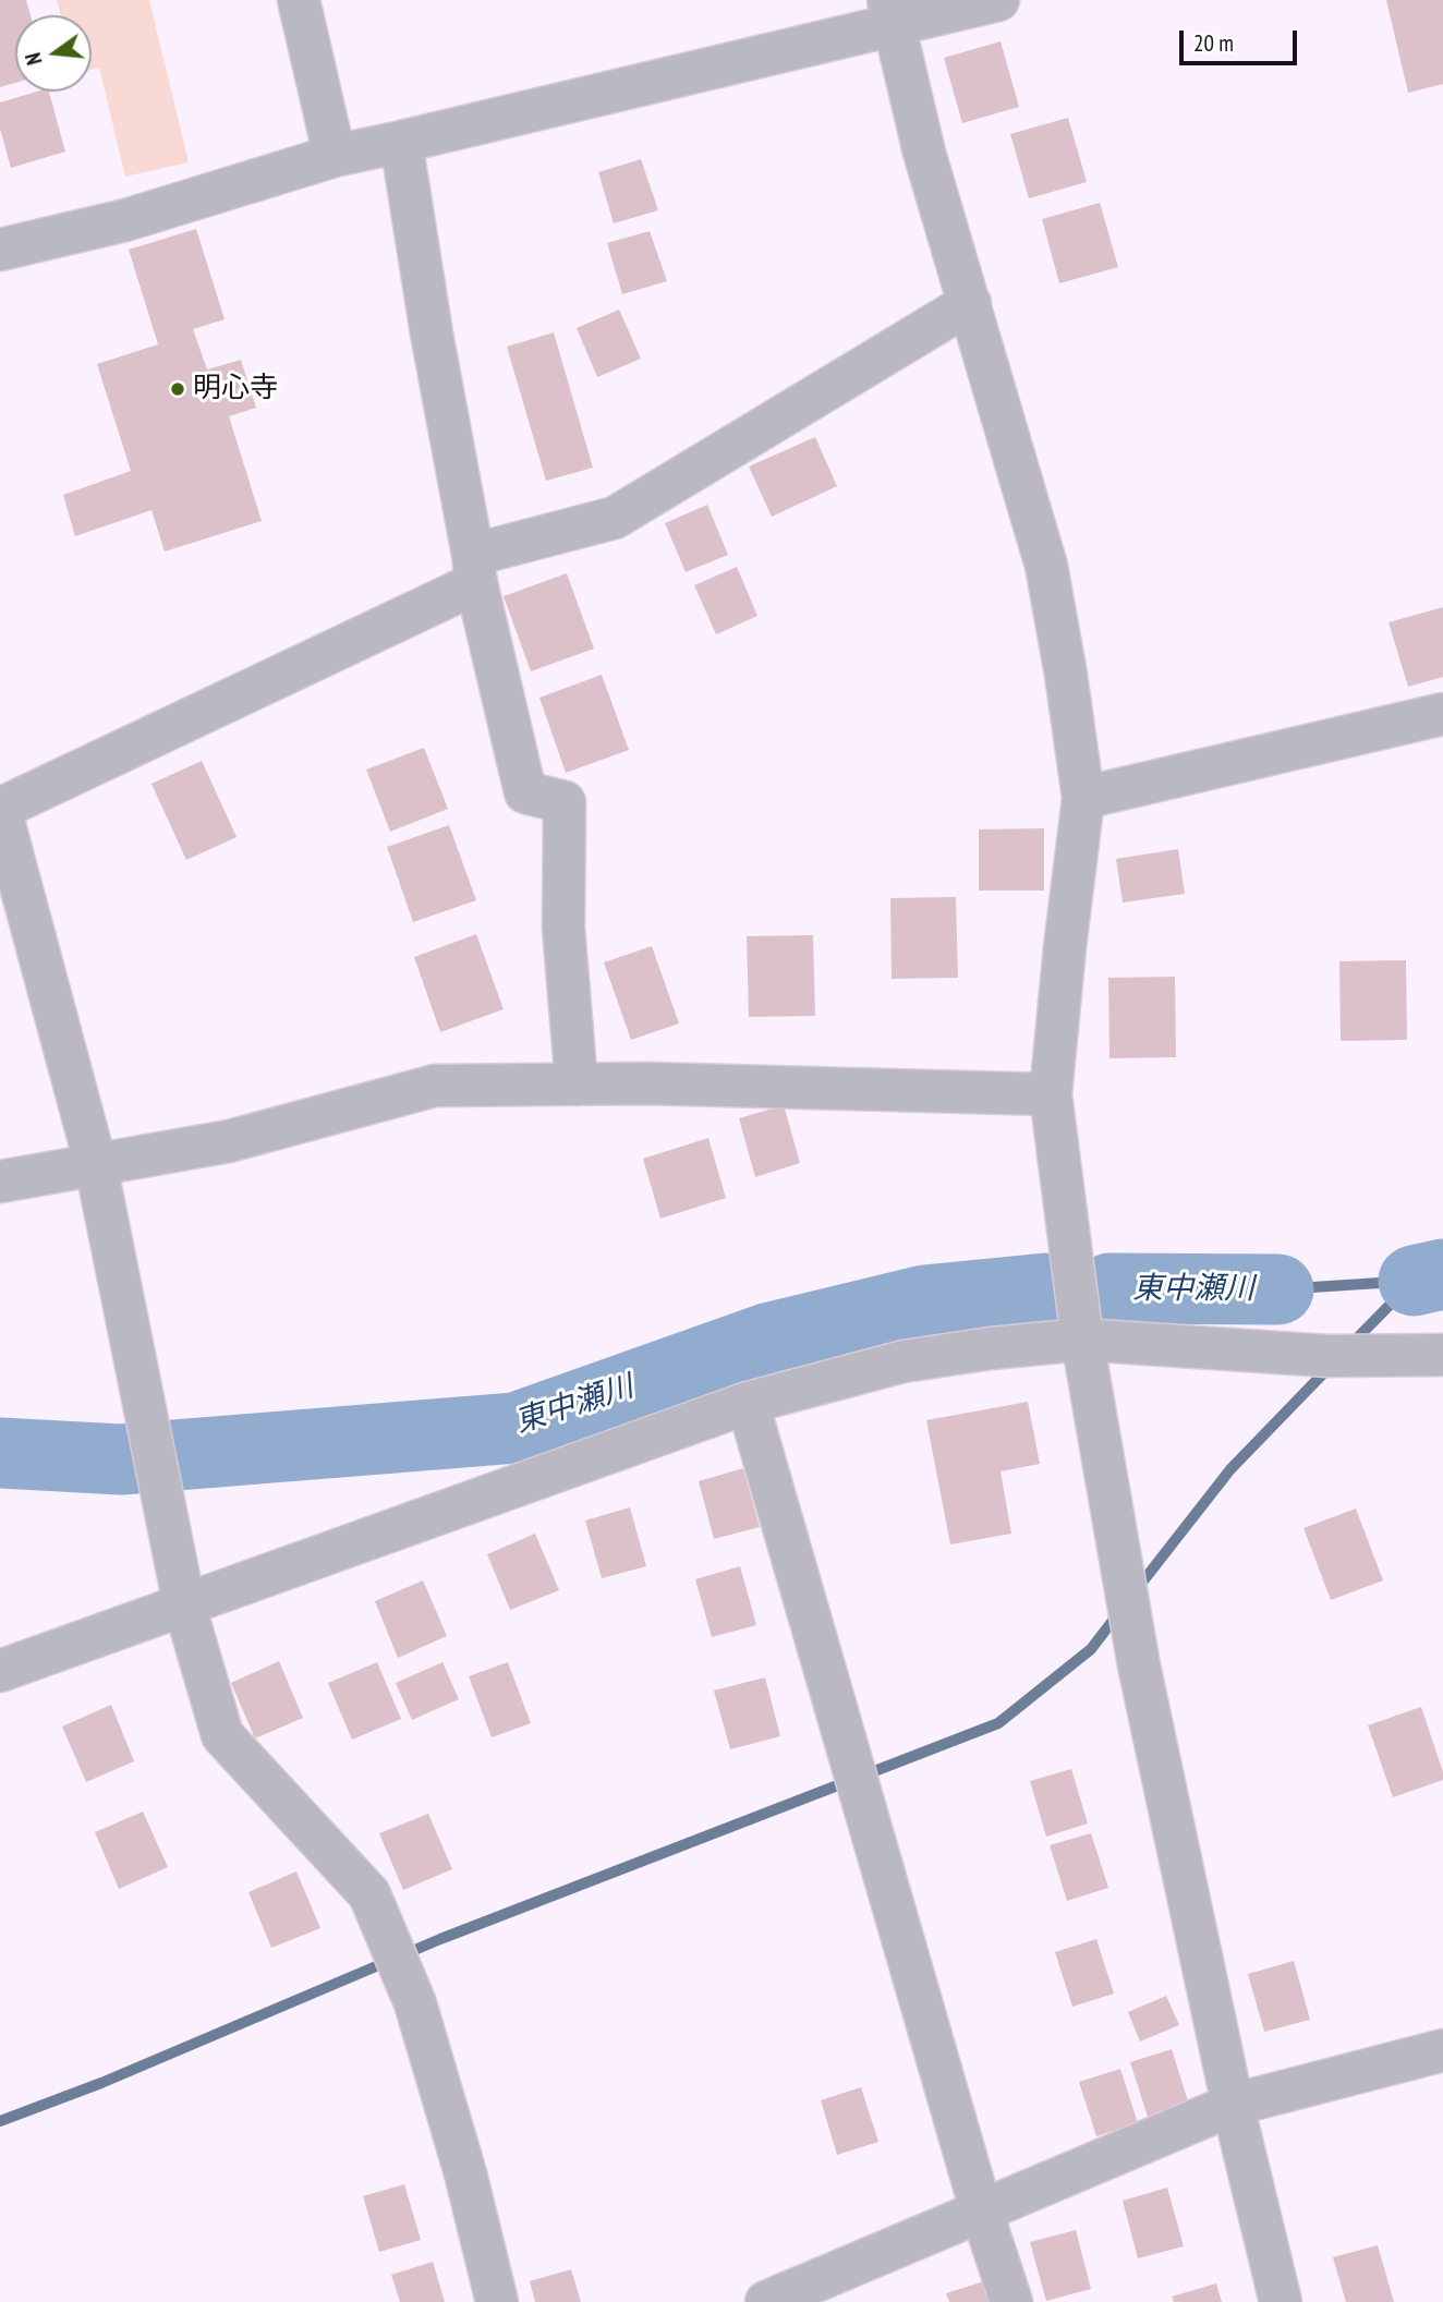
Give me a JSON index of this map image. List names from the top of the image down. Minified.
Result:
{"water":["東中瀬川"],"places":["明心寺"],"scale_bar":"20 m","north":"left"}
